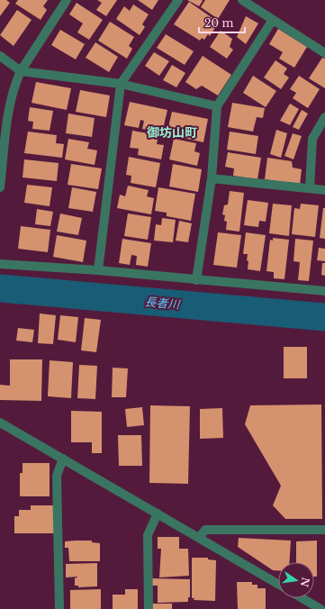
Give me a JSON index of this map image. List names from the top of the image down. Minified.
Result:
{"districts":["御坊山町"],"water":["長者川"],"scale_bar":"20 m","north":"right"}
